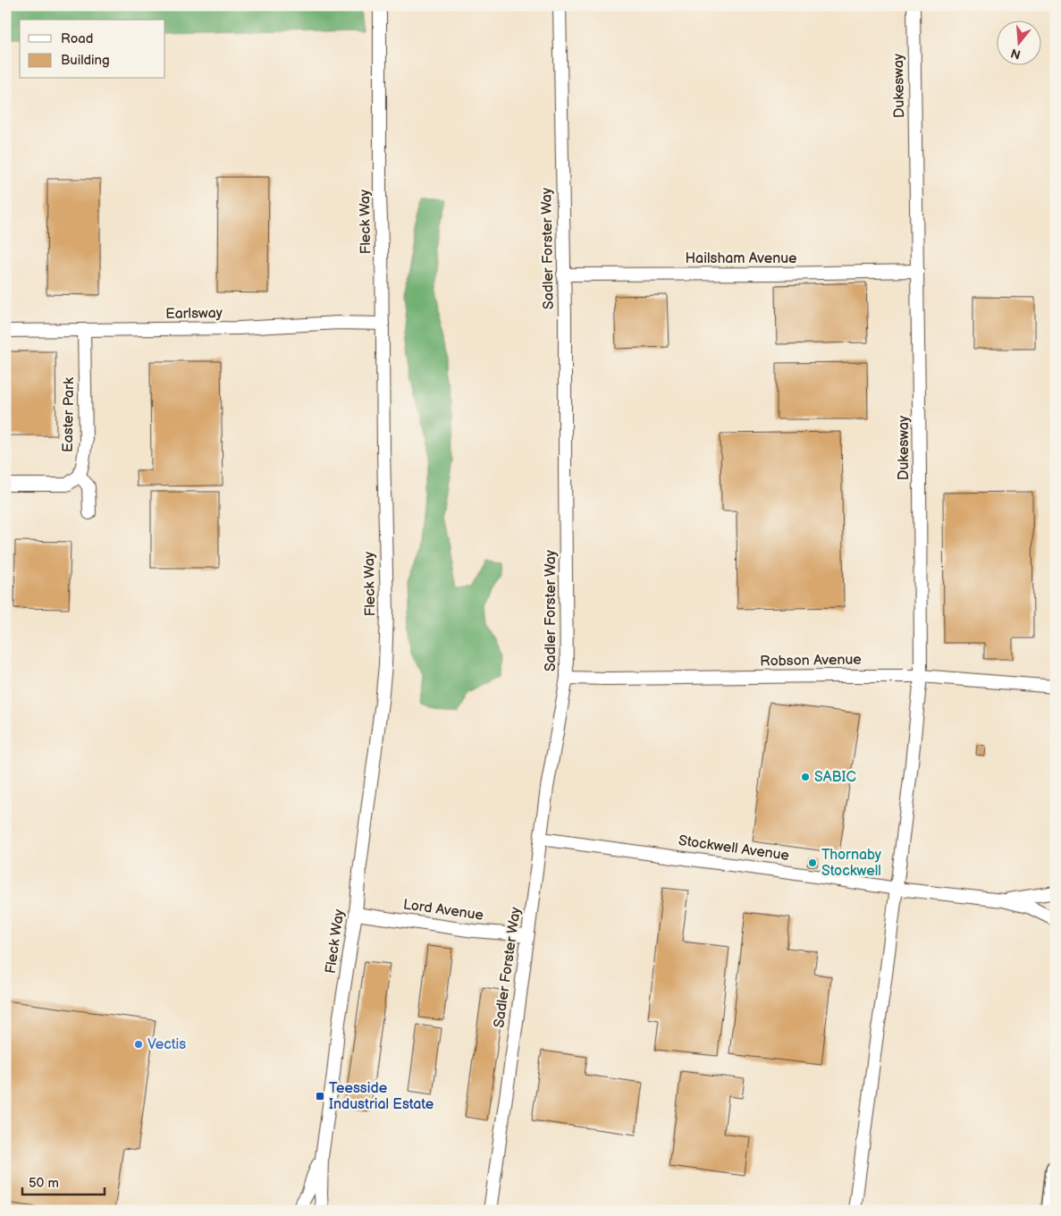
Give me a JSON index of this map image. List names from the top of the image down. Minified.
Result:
{"streets":{"street":["Dukesway","Fleck Way","Sadler Forster Way","Hailsham Avenue","Earlsway","Easter Park","Robson Avenue","Stockwell Avenue","Lord Avenue"]},"crossings":[["Dukesway","Hailsham Avenue"],["Dukesway","Robson Avenue"],["Dukesway","Stockwell Avenue"],["Fleck Way","Earlsway"],["Fleck Way","Lord Avenue"],["Sadler Forster Way","Hailsham Avenue"],["Sadler Forster Way","Robson Avenue"],["Sadler Forster Way","Stockwell Avenue"],["Sadler Forster Way","Lord Avenue"],["Earlsway","Easter Park"]],"places":{"other":["SABIC","Thornaby Stockwell","Vectis"],"transit":["Teesside Industrial Estate"]},"legend":["Road","Building"],"scale_bar":"50 m","north":"bottom"}
